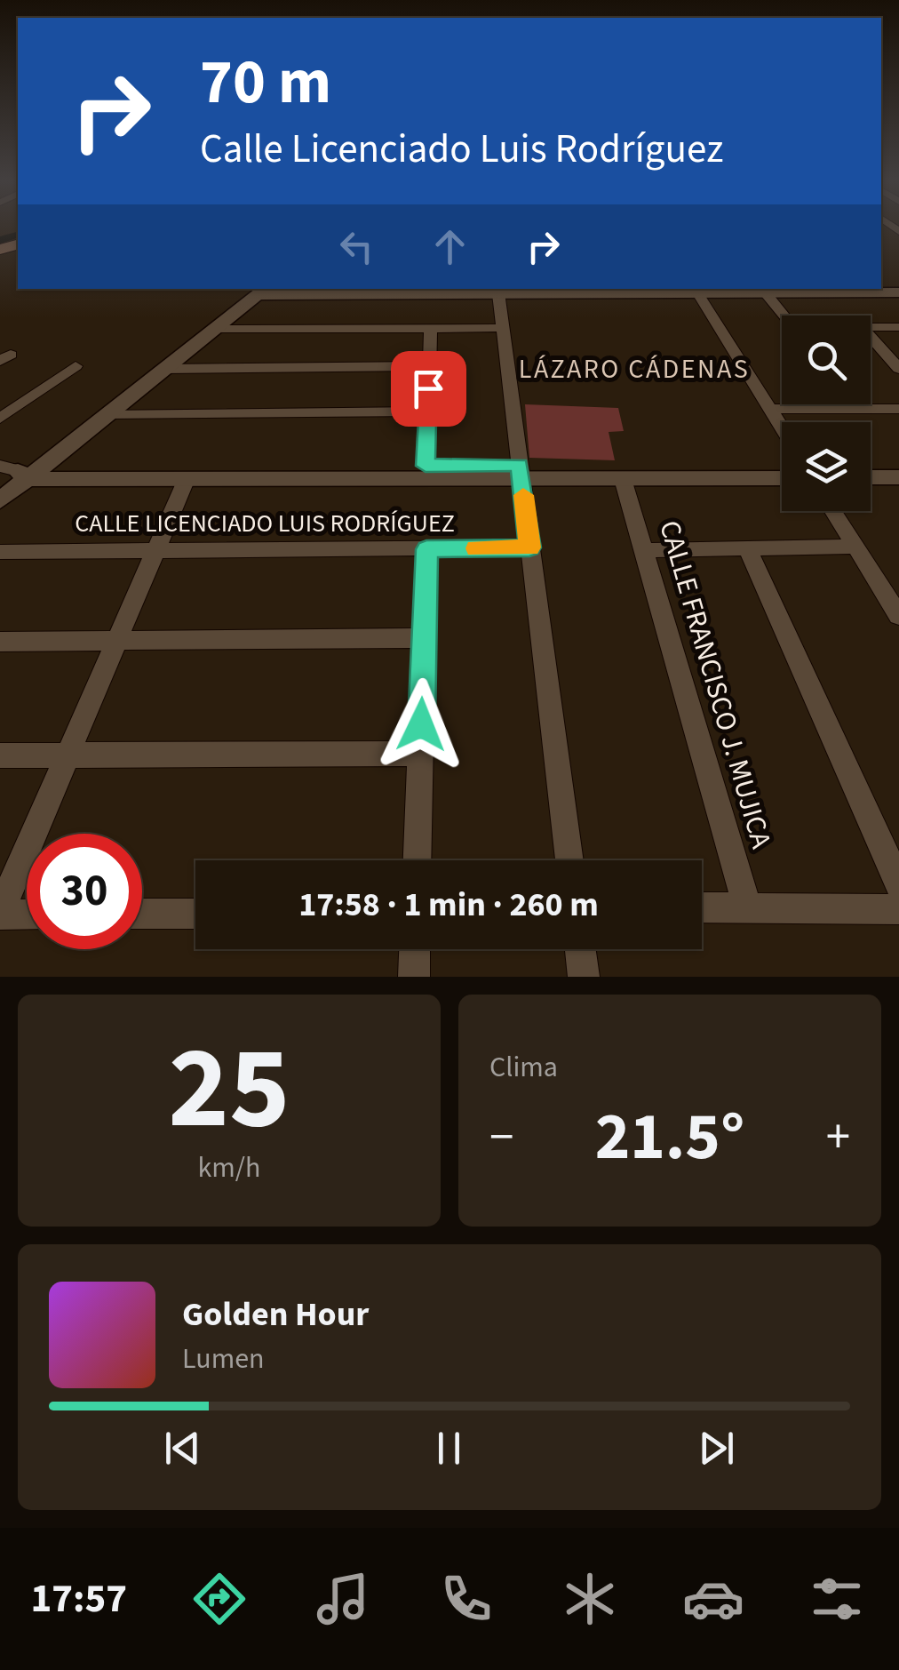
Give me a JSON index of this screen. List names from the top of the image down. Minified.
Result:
{"streets":{"street":["CALLE LICENCIADO LUIS RODRÍGUEZ","CALLE FRANCISCO J. MUJICA"]},"districts":["LÁZARO CÁDENAS"],"page":{"turn":["70 m","Calle Licenciado Luis Rodríguez"],"limit":"30","trip":"17:58 · 1 min · 260 m","tile":[["25","km/h"],"Clima"],"heat":["−","21.5°","+"],"song":["Golden Hour","Lumen"],"tabs":"17:57"}}
